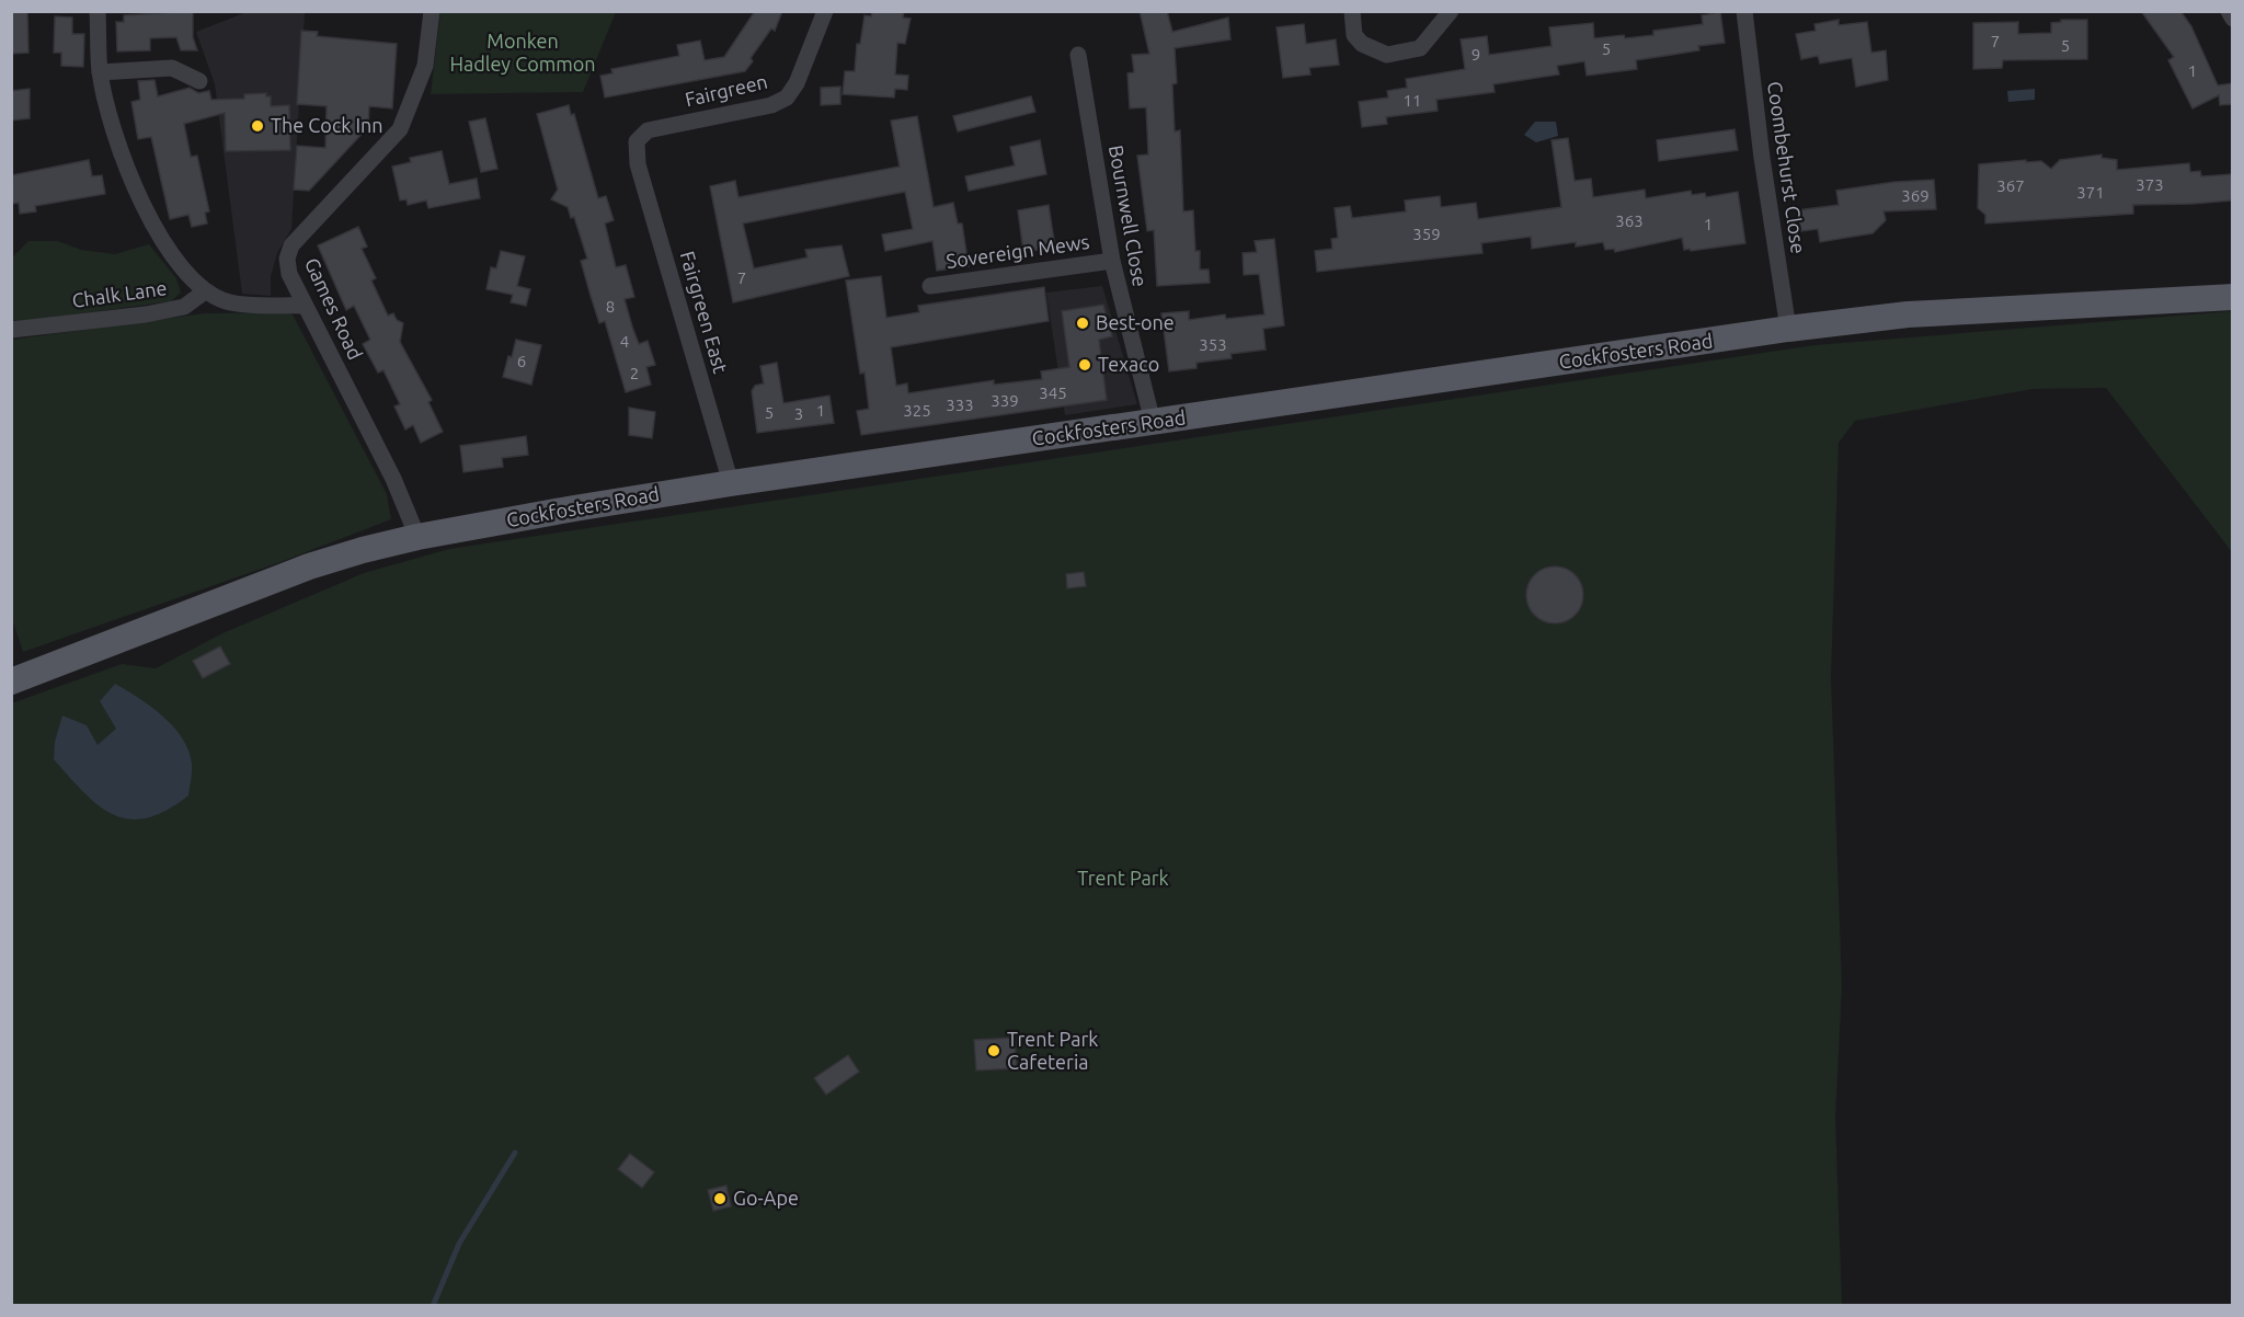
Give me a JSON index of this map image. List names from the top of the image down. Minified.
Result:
{"streets":{"main road":["Cockfosters Road"],"street":["Fairgreen","Coombehurst Close","Bournwell Close","Sovereign Mews","Chalk Lane","Games Road","Fairgreen East"]},"crossings":[["Fairgreen","Fairgreen East"],["Coombehurst Close","Cockfosters Road"],["Bournwell Close","Sovereign Mews"],["Bournwell Close","Cockfosters Road"],["Games Road","Cockfosters Road"],["Fairgreen East","Cockfosters Road"]],"parks":["Monken Hadley Common","Trent Park"],"places":["The Cock Inn","Best-one","Texaco","Trent Park Cafeteria","Go-Ape"],"house_numbers":["7","5","5","9","1","11","373","367","371","369","363","1","359","7","8","4","353","6","2","345","339","333","1","325","5","3"]}
